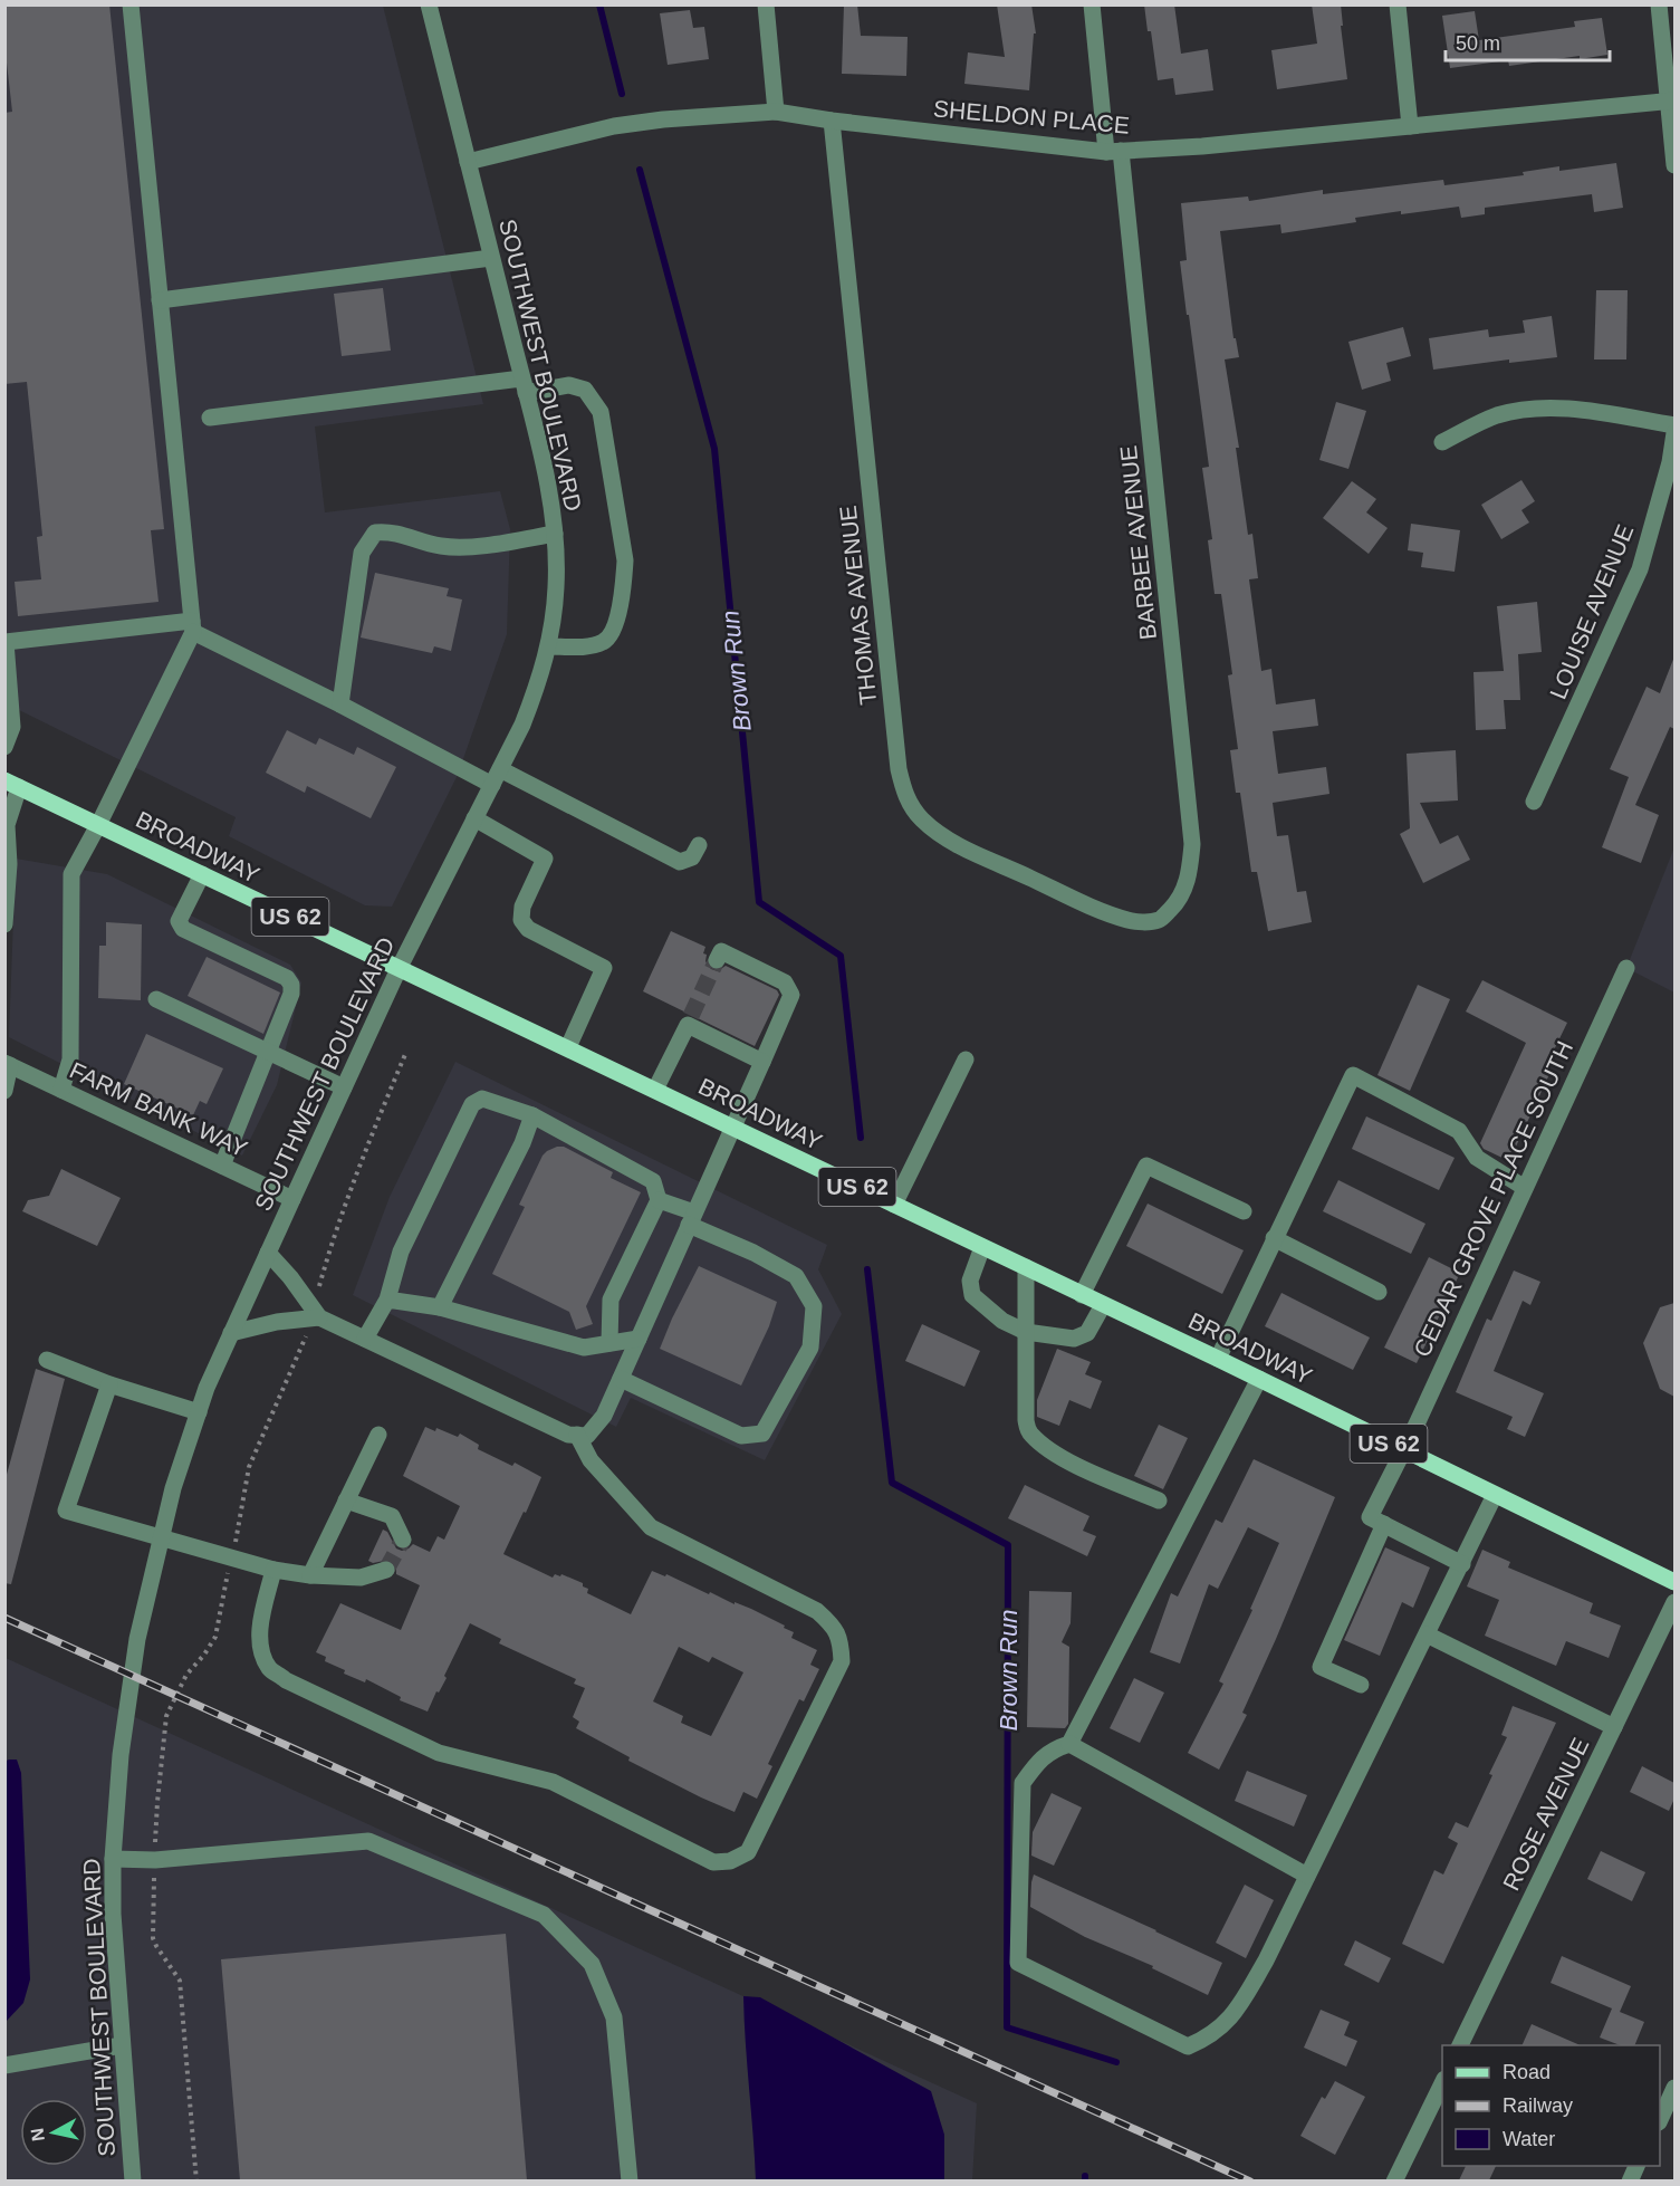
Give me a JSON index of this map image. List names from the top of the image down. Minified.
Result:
{"streets":{"main road":["BROADWAY","US 62"],"street":["SHELDON PLACE","SOUTHWEST BOULEVARD","BARBEE AVENUE","THOMAS AVENUE","LOUISE AVENUE","FARM BANK WAY","CEDAR GROVE PLACE SOUTH","ROSE AVENUE"]},"crossings":[["SHELDON PLACE","SOUTHWEST BOULEVARD"],["SHELDON PLACE","BARBEE AVENUE"],["SHELDON PLACE","THOMAS AVENUE"],["SOUTHWEST BOULEVARD","BROADWAY"],["SOUTHWEST BOULEVARD","FARM BANK WAY"],["BARBEE AVENUE","THOMAS AVENUE"],["BROADWAY","CEDAR GROVE PLACE SOUTH"]],"water":["Brown Run"],"legend":["Road","Railway","Water"],"scale_bar":"50 m","north":"left"}
